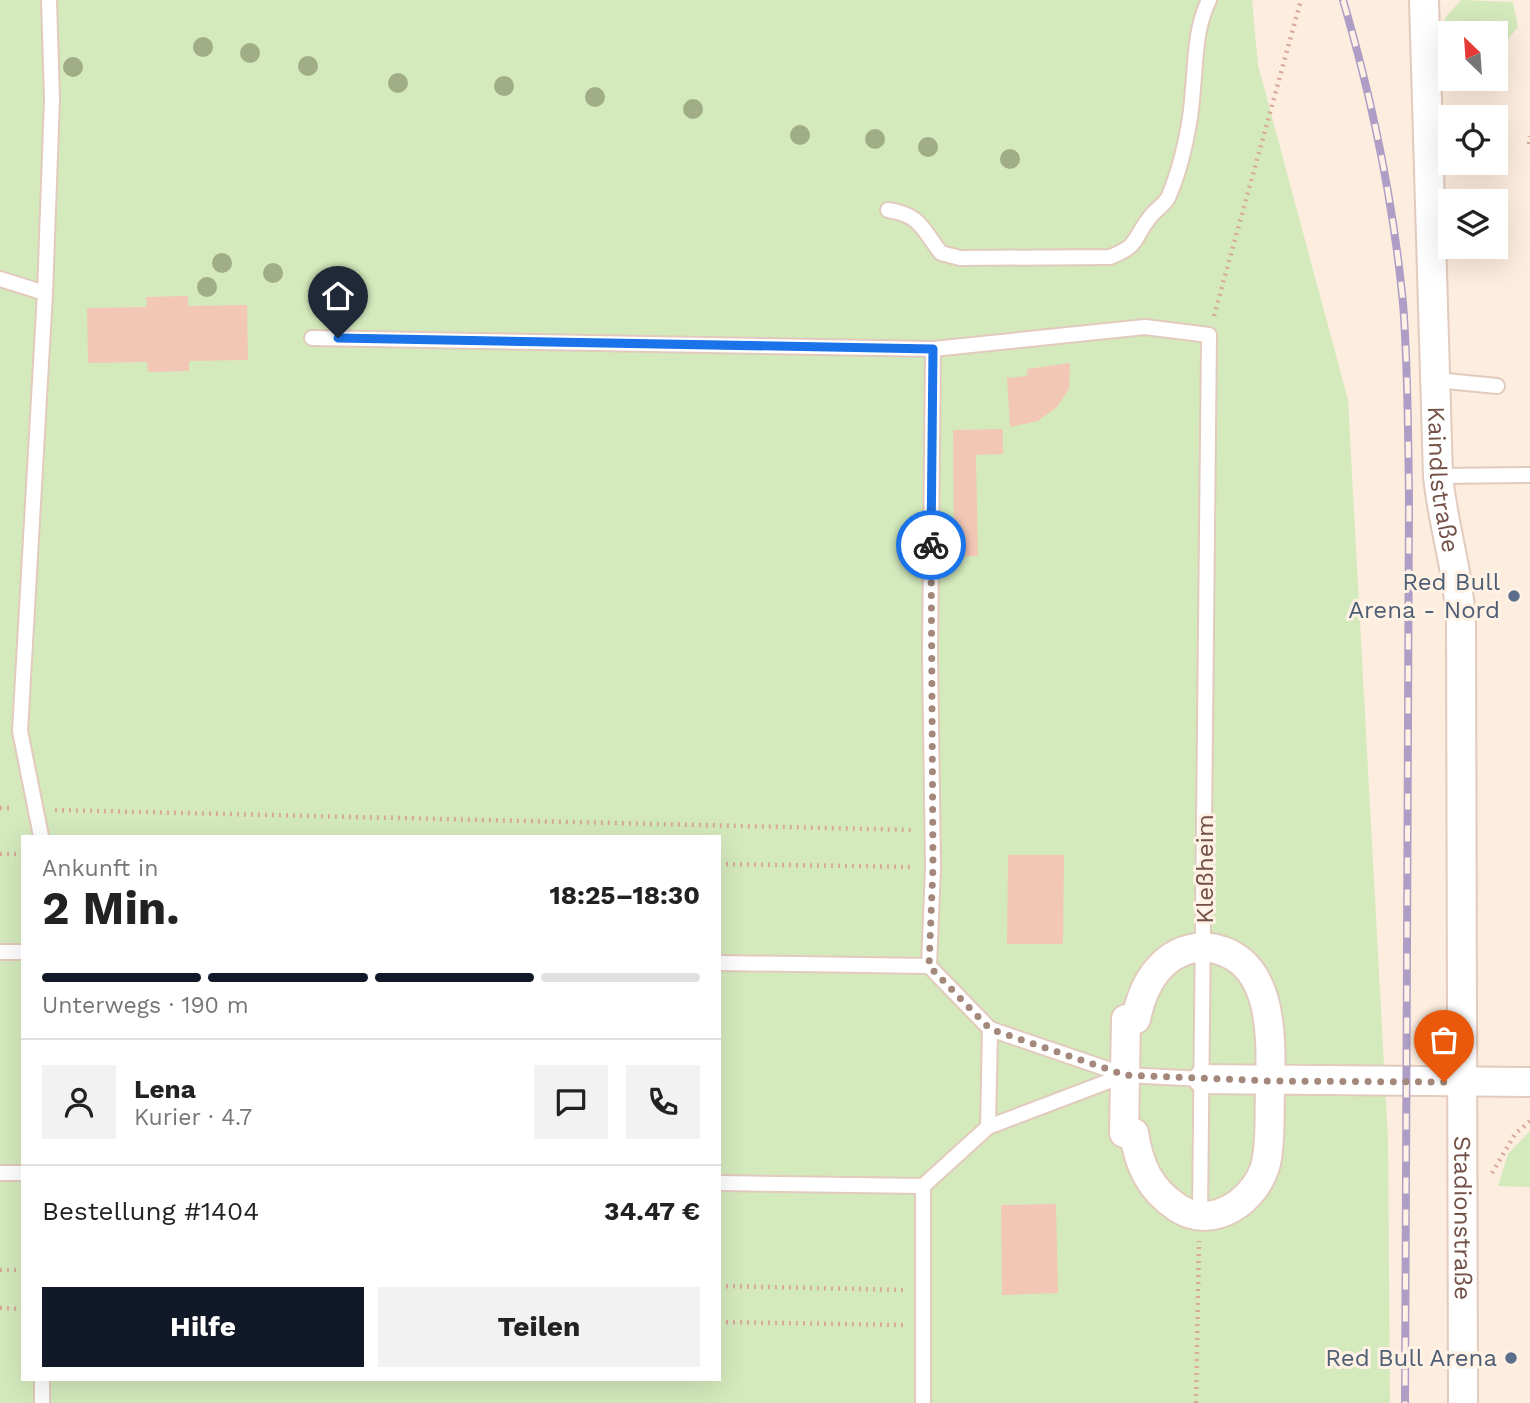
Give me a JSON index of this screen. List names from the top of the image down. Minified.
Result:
{"streets":{"street":["Kaindlstraße","Stadionstraße"],"lane":["Kleßheim"]},"crossings":[["Kaindlstraße","Stadionstraße"]],"places":["Red Bull Arena - Nord","Red Bull Arena"],"north":"top left","page":{"heading":["2 Min.","Ankunft in","18:25–18:30"],"panel":["Lena","Kurier · 4.7","Bestellung #1404","34.47 €"],"bar":"Unterwegs · 190 m","buttons":["Hilfe","Teilen"]}}
